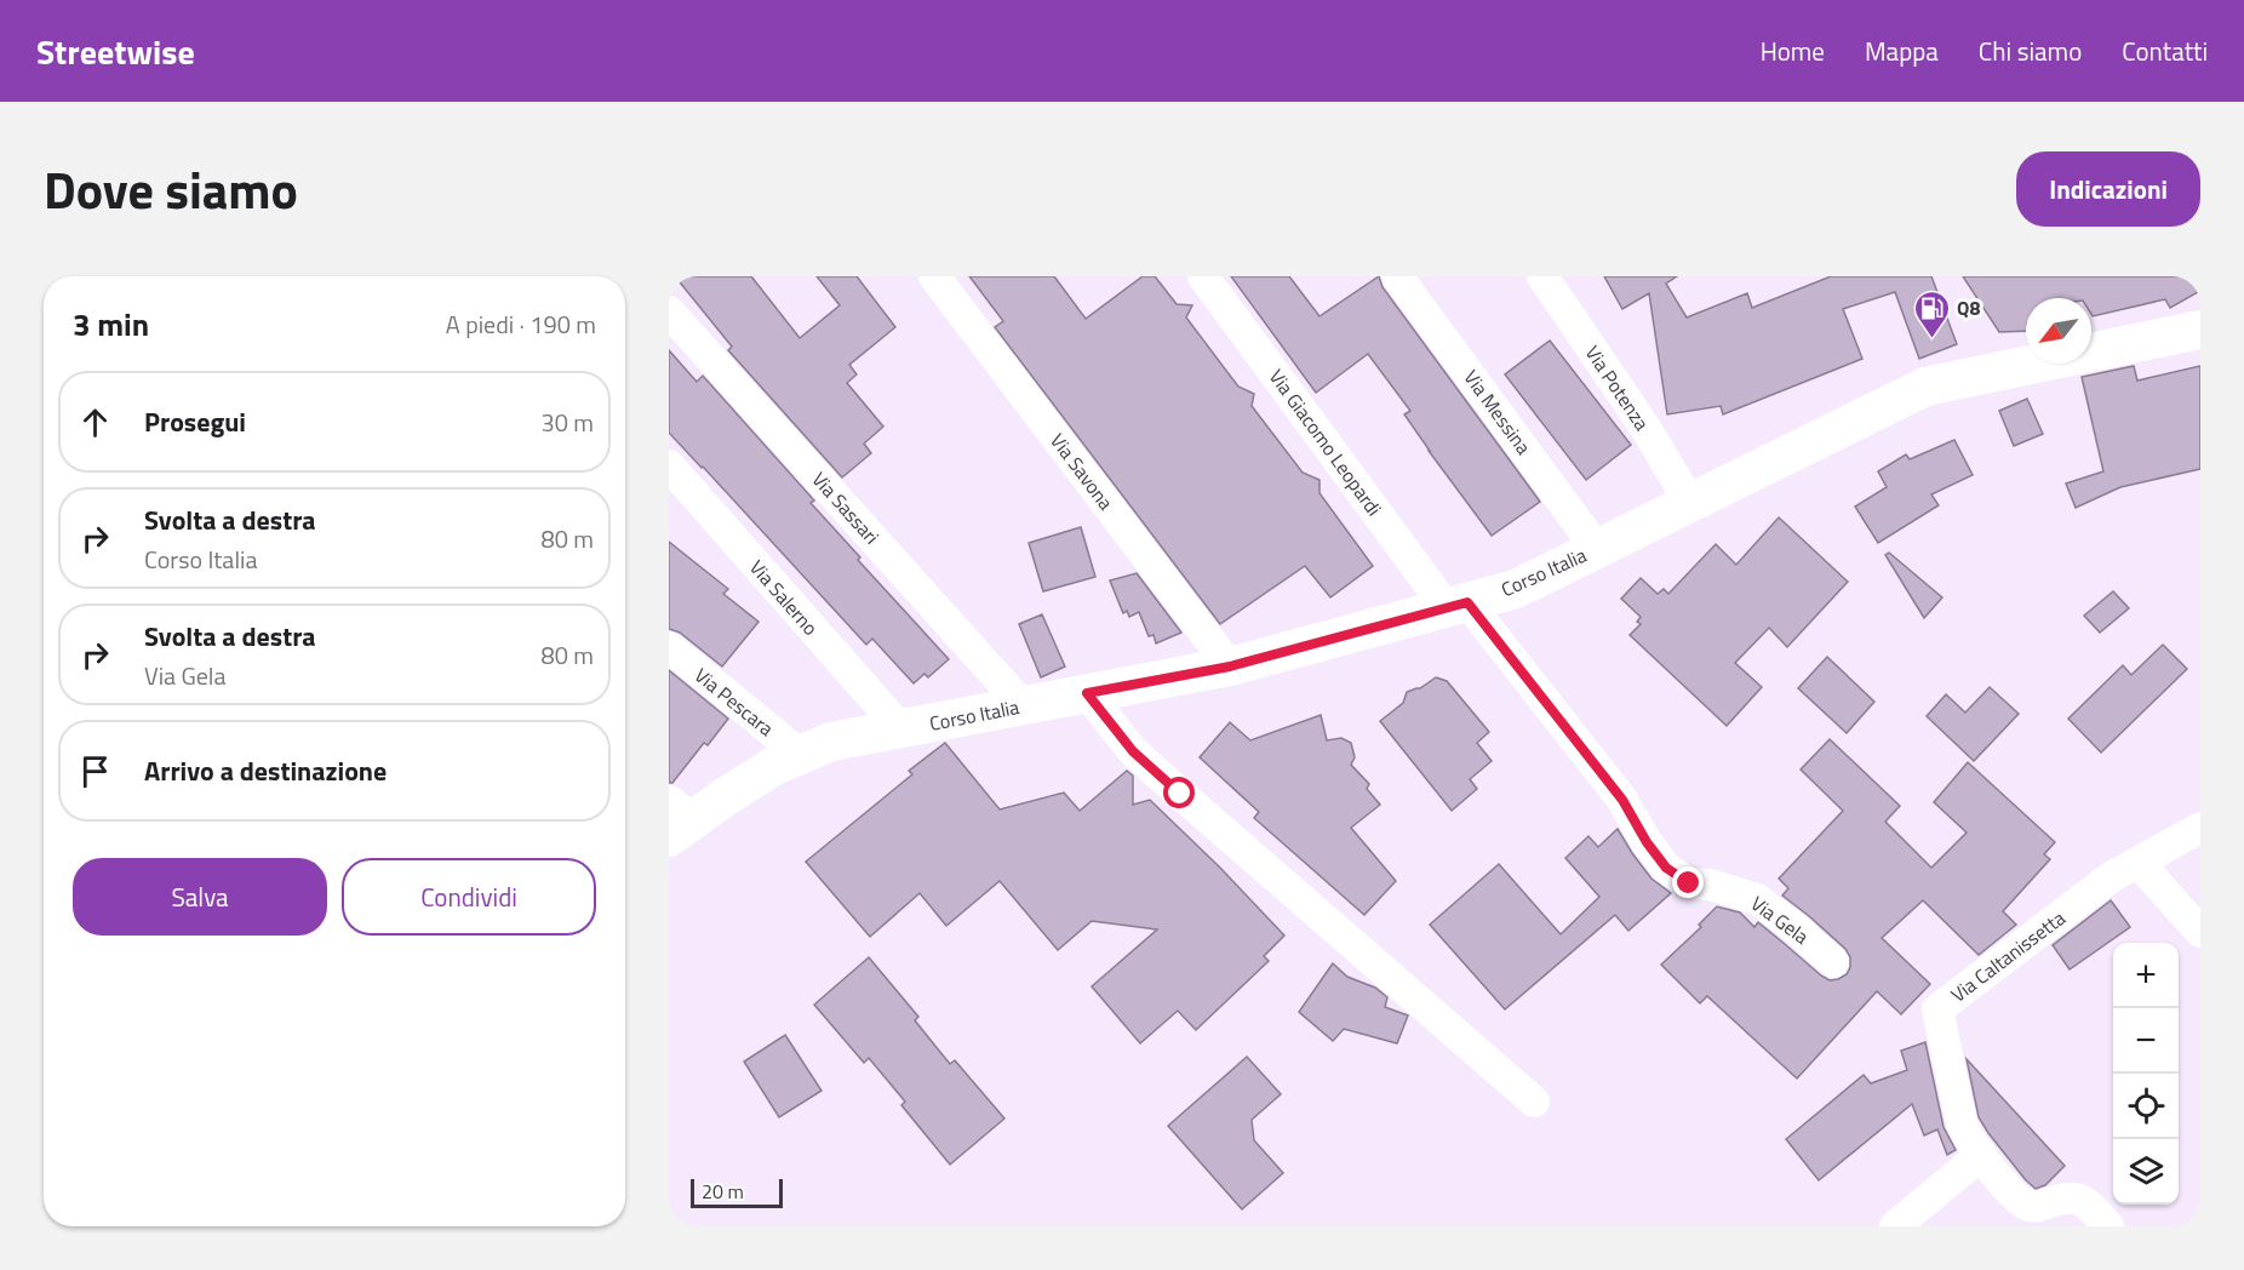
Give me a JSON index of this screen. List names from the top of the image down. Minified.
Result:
{"streets":{"street":["Via Potenza","Via Messina","Via Giacomo Leopardi","Via Savona","Via Sassari","Corso Italia","Via Salerno","Via Pescara","Via Gela","Via Caltanissetta"]},"crossings":[["Via Potenza","Corso Italia"],["Via Messina","Corso Italia"],["Via Giacomo Leopardi","Corso Italia"],["Via Giacomo Leopardi","Via Gela"],["Via Savona","Corso Italia"],["Via Sassari","Corso Italia"],["Corso Italia","Via Salerno"],["Corso Italia","Via Pescara"],["Corso Italia","Via Gela"]],"places":{"fuel station":["Q8"]},"scale_bar":"20 m","north":"bottom left","page":{"header":"Streetwise","nav":["Home","Mappa","Chi siamo","Contatti"],"title":"Dove siamo","buttons":["Indicazioni",["Salva","Condividi"]],"heading":["3 min","A piedi · 190 m"],"list":[["Prosegui","30 m"],["Svolta a destra","Corso Italia","80 m"],["Svolta a destra","Via Gela","80 m"],"Arrivo a destinazione"],"map_buttons":["+","−"],"scale":"20 m"}}
